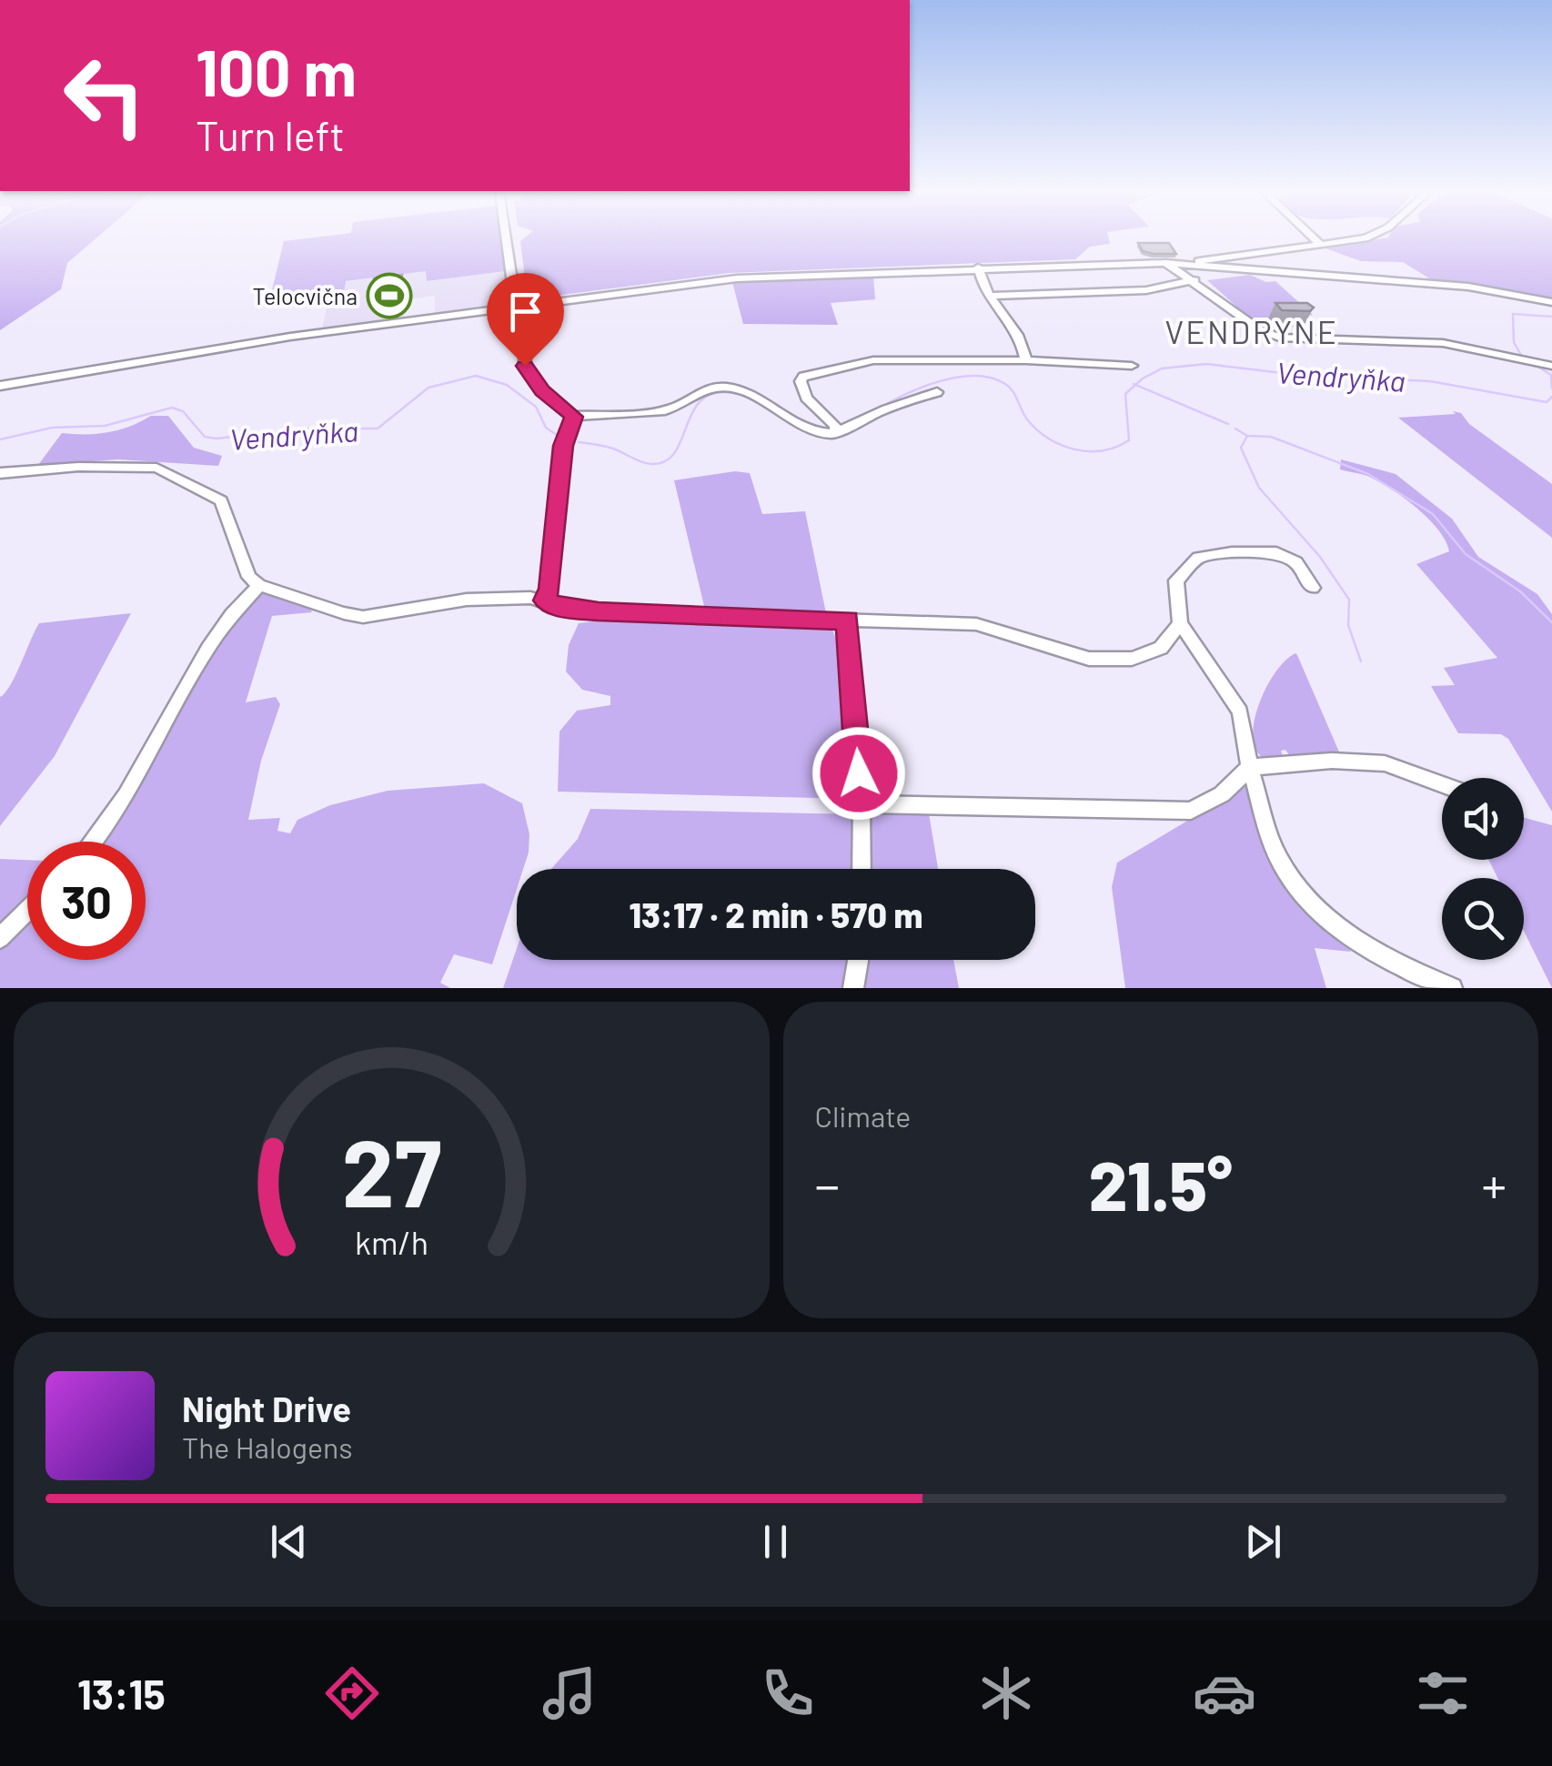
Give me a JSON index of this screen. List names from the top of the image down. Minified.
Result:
{"districts":["VENDRYNE"],"water":["Vendryňka"],"places":{"sports":["Telocvična"]},"page":{"turn":["100 m","Turn left"],"limit":"30","trip":"13:17 · 2 min · 570 m","tile":"Climate","heat":["−","21.5°","+"],"song":["Night Drive","The Halogens"],"tabs":"13:15","gauge":["27","km/h"]}}
